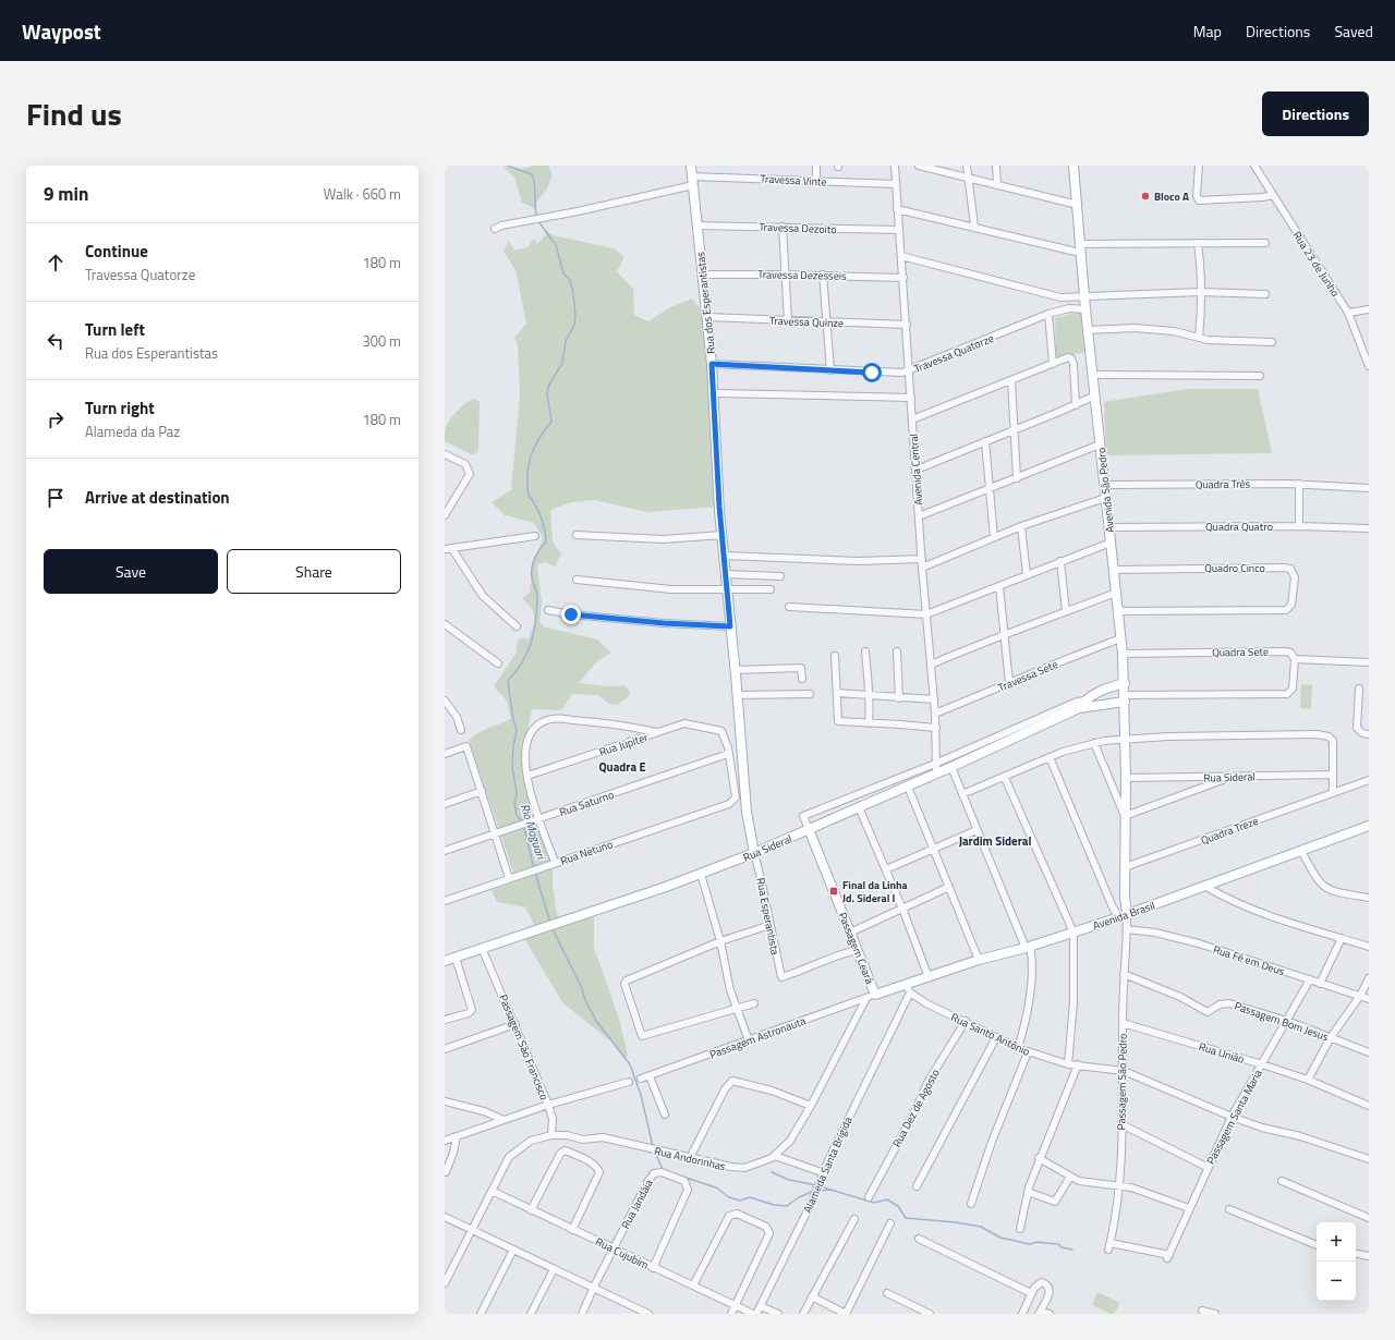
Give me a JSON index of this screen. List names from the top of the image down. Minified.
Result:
{"streets":{"main road":["Rua dos Esperantistas","Avenida São Pedro","Rua Sideral","Avenida Brasil","Rua Esperantista","Passagem Ceará"],"street":["Travessa Vinte","Travessa Dezoito","Rua 23 de Junho","Travessa Dezesseis","Travessa Quinze","Travessa Quatorze","Avenida Central","Quadra Três","Quadra Quatro","Quadro Cinco","Quadra Sete","Travessa Sete","Rua Júpiter","Rua Saturno","Quadra Treze","Rua Netuno","Rua Fé em Deus","Passagem Bom Jesus","Rua Santo Antônio","Passagem Astronauta","Passagem São Francisco","Rua União","Passagem São Pedro","Rua Dez de Agosto","Passagem Santa Maria","Rua Andorinhas","Alameda Santa Brígida","Rua Jandáia","Rua Cujubim"]},"crossings":[["Travessa Vinte","Rua dos Esperantistas"],["Travessa Vinte","Avenida Central"],["Travessa Dezoito","Rua dos Esperantistas"],["Travessa Dezoito","Avenida Central"],["Travessa Dezesseis","Rua dos Esperantistas"],["Travessa Dezesseis","Avenida Central"],["Rua dos Esperantistas","Travessa Quinze"],["Rua dos Esperantistas","Travessa Quatorze"],["Rua dos Esperantistas","Rua Esperantista"],["Travessa Quinze","Avenida Central"],["Travessa Quatorze","Avenida Central"],["Travessa Quatorze","Avenida São Pedro"],["Avenida Central","Travessa Sete"],["Avenida Central","Rua Sideral"],["Quadra Três","Avenida São Pedro"],["Avenida São Pedro","Quadra Quatro"],["Avenida São Pedro","Quadro Cinco"],["Avenida São Pedro","Quadra Sete"],["Avenida São Pedro","Travessa Sete"],["Avenida São Pedro","Rua Sideral"],["Avenida São Pedro","Quadra Treze"],["Avenida São Pedro","Avenida Brasil"],["Avenida São Pedro","Passagem São Pedro"],["Rua Júpiter","Rua Saturno"],["Rua Júpiter","Rua Netuno"],["Rua Sideral","Rua Esperantista"],["Rua Sideral","Passagem Ceará"],["Rua Sideral","Passagem São Francisco"],["Rua Saturno","Rua Netuno"],["Avenida Brasil","Passagem Ceará"],["Avenida Brasil","Rua Santo Antônio"],["Avenida Brasil","Passagem Astronauta"],["Avenida Brasil","Passagem São Pedro"],["Avenida Brasil","Rua Andorinhas"],["Avenida Brasil","Alameda Santa Brígida"],["Rua Esperantista","Passagem Ceará"],["Passagem Ceará","Passagem Astronauta"],["Passagem Ceará","Rua Andorinhas"],["Rua Fé em Deus","Passagem São Pedro"],["Rua Fé em Deus","Passagem Santa Maria"],["Passagem Bom Jesus","Passagem São Pedro"],["Passagem Bom Jesus","Passagem Santa Maria"],["Rua Santo Antônio","Passagem São Pedro"],["Rua Santo Antônio","Rua Dez de Agosto"],["Rua Santo Antônio","Passagem Santa Maria"],["Rua Santo Antônio","Alameda Santa Brígida"],["Passagem Astronauta","Rua Andorinhas"],["Passagem São Francisco","Rua Andorinhas"],["Rua União","Passagem São Pedro"],["Rua União","Passagem Santa Maria"],["Passagem São Pedro","Passagem Santa Maria"],["Rua Jandáia","Rua Cujubim"]],"districts":["Quadra E","Jardim Sideral"],"water":["Rio Maguari"],"places":{"other":["Bloco A"],"transit":["Final da Linha Jd. Sideral I"]},"page":{"header":"Waypost","nav":["Map","Directions","Saved"],"title":"Find us","buttons":["Directions",["Save","Share"]],"heading":["9 min","Walk · 660 m"],"list":[["Continue","Travessa Quatorze","180 m"],["Turn left","Rua dos Esperantistas","300 m"],["Turn right","Alameda da Paz","180 m"],"Arrive at destination"],"map_buttons":["+","−"]}}
